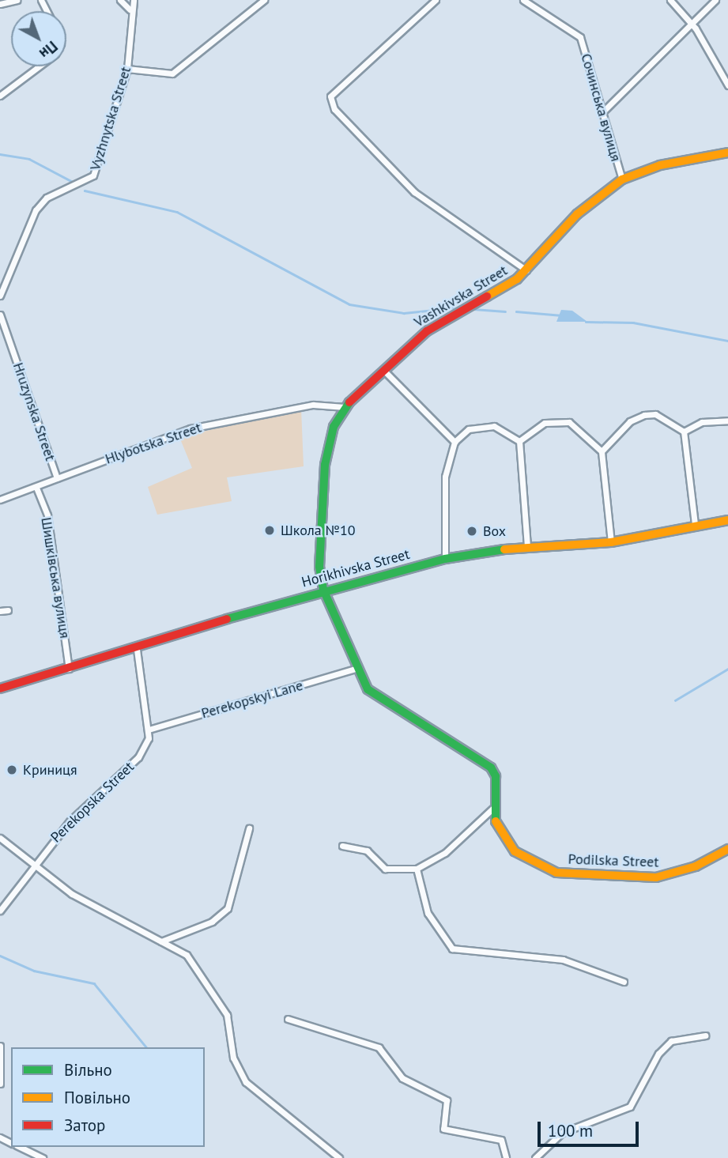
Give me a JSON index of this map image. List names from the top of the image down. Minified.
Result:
{"streets":{"street":["Сочинська вулиця","Vyzhnytska Street","Vashkivska Street","Hruzynska Street","Hlybotska Street","Horikhivska Street","Шишківська вулиця","Perekopskyi Lane","Perekopska Street","Podilska Street"]},"crossings":[["Сочинська вулиця","Vashkivska Street"],["Vashkivska Street","Hlybotska Street"],["Vashkivska Street","Horikhivska Street"],["Hruzynska Street","Hlybotska Street"],["Hlybotska Street","Шишківська вулиця"],["Horikhivska Street","Шишківська вулиця"],["Horikhivska Street","Perekopska Street"],["Perekopskyi Lane","Perekopska Street"]],"places":["Школа №10","Box","Криниця"],"legend":["Вільно","Повільно","Затор"],"scale_bar":"100 m","north":"bottom right"}
